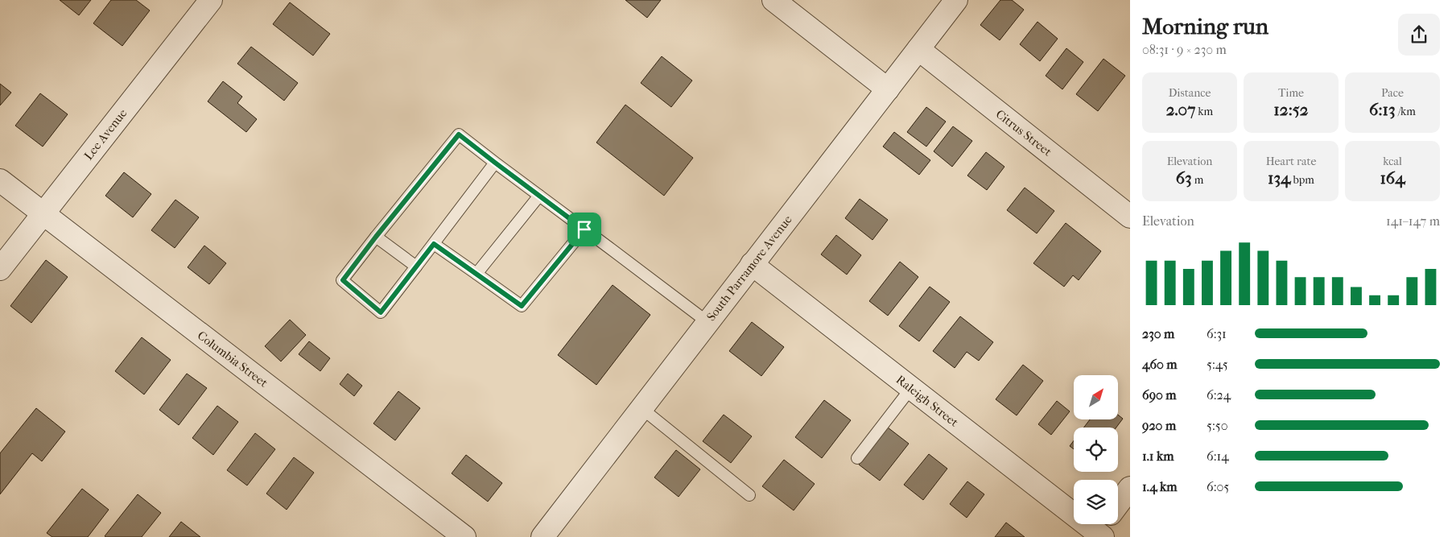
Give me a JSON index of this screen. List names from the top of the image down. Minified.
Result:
{"streets":{"street":["Citrus Street","Lee Avenue","South Parramore Avenue","Columbia Street","Raleigh Street"]},"crossings":[["Citrus Street","South Parramore Avenue"],["Lee Avenue","Columbia Street"],["South Parramore Avenue","Raleigh Street"]],"north":"top right","page":{"heading":["Morning run","08:31 · 9 × 230 m"],"stats":[["Distance","2.07 km"],["Time","12:52"],["Pace","6:13 /km"],["Elevation","63 m"],["Heart rate","134 bpm"],["kcal","164"]],"chart":["Elevation","141–147 m"],"list":[{"name":"230 m","note":"6:31"},{"name":"460 m","note":"5:45"},{"name":"690 m","note":"6:24"},{"name":"920 m","note":"5:50"},{"name":"1.1 km","note":"6:14"},{"name":"1.4 km","note":"6:05"}]}}
